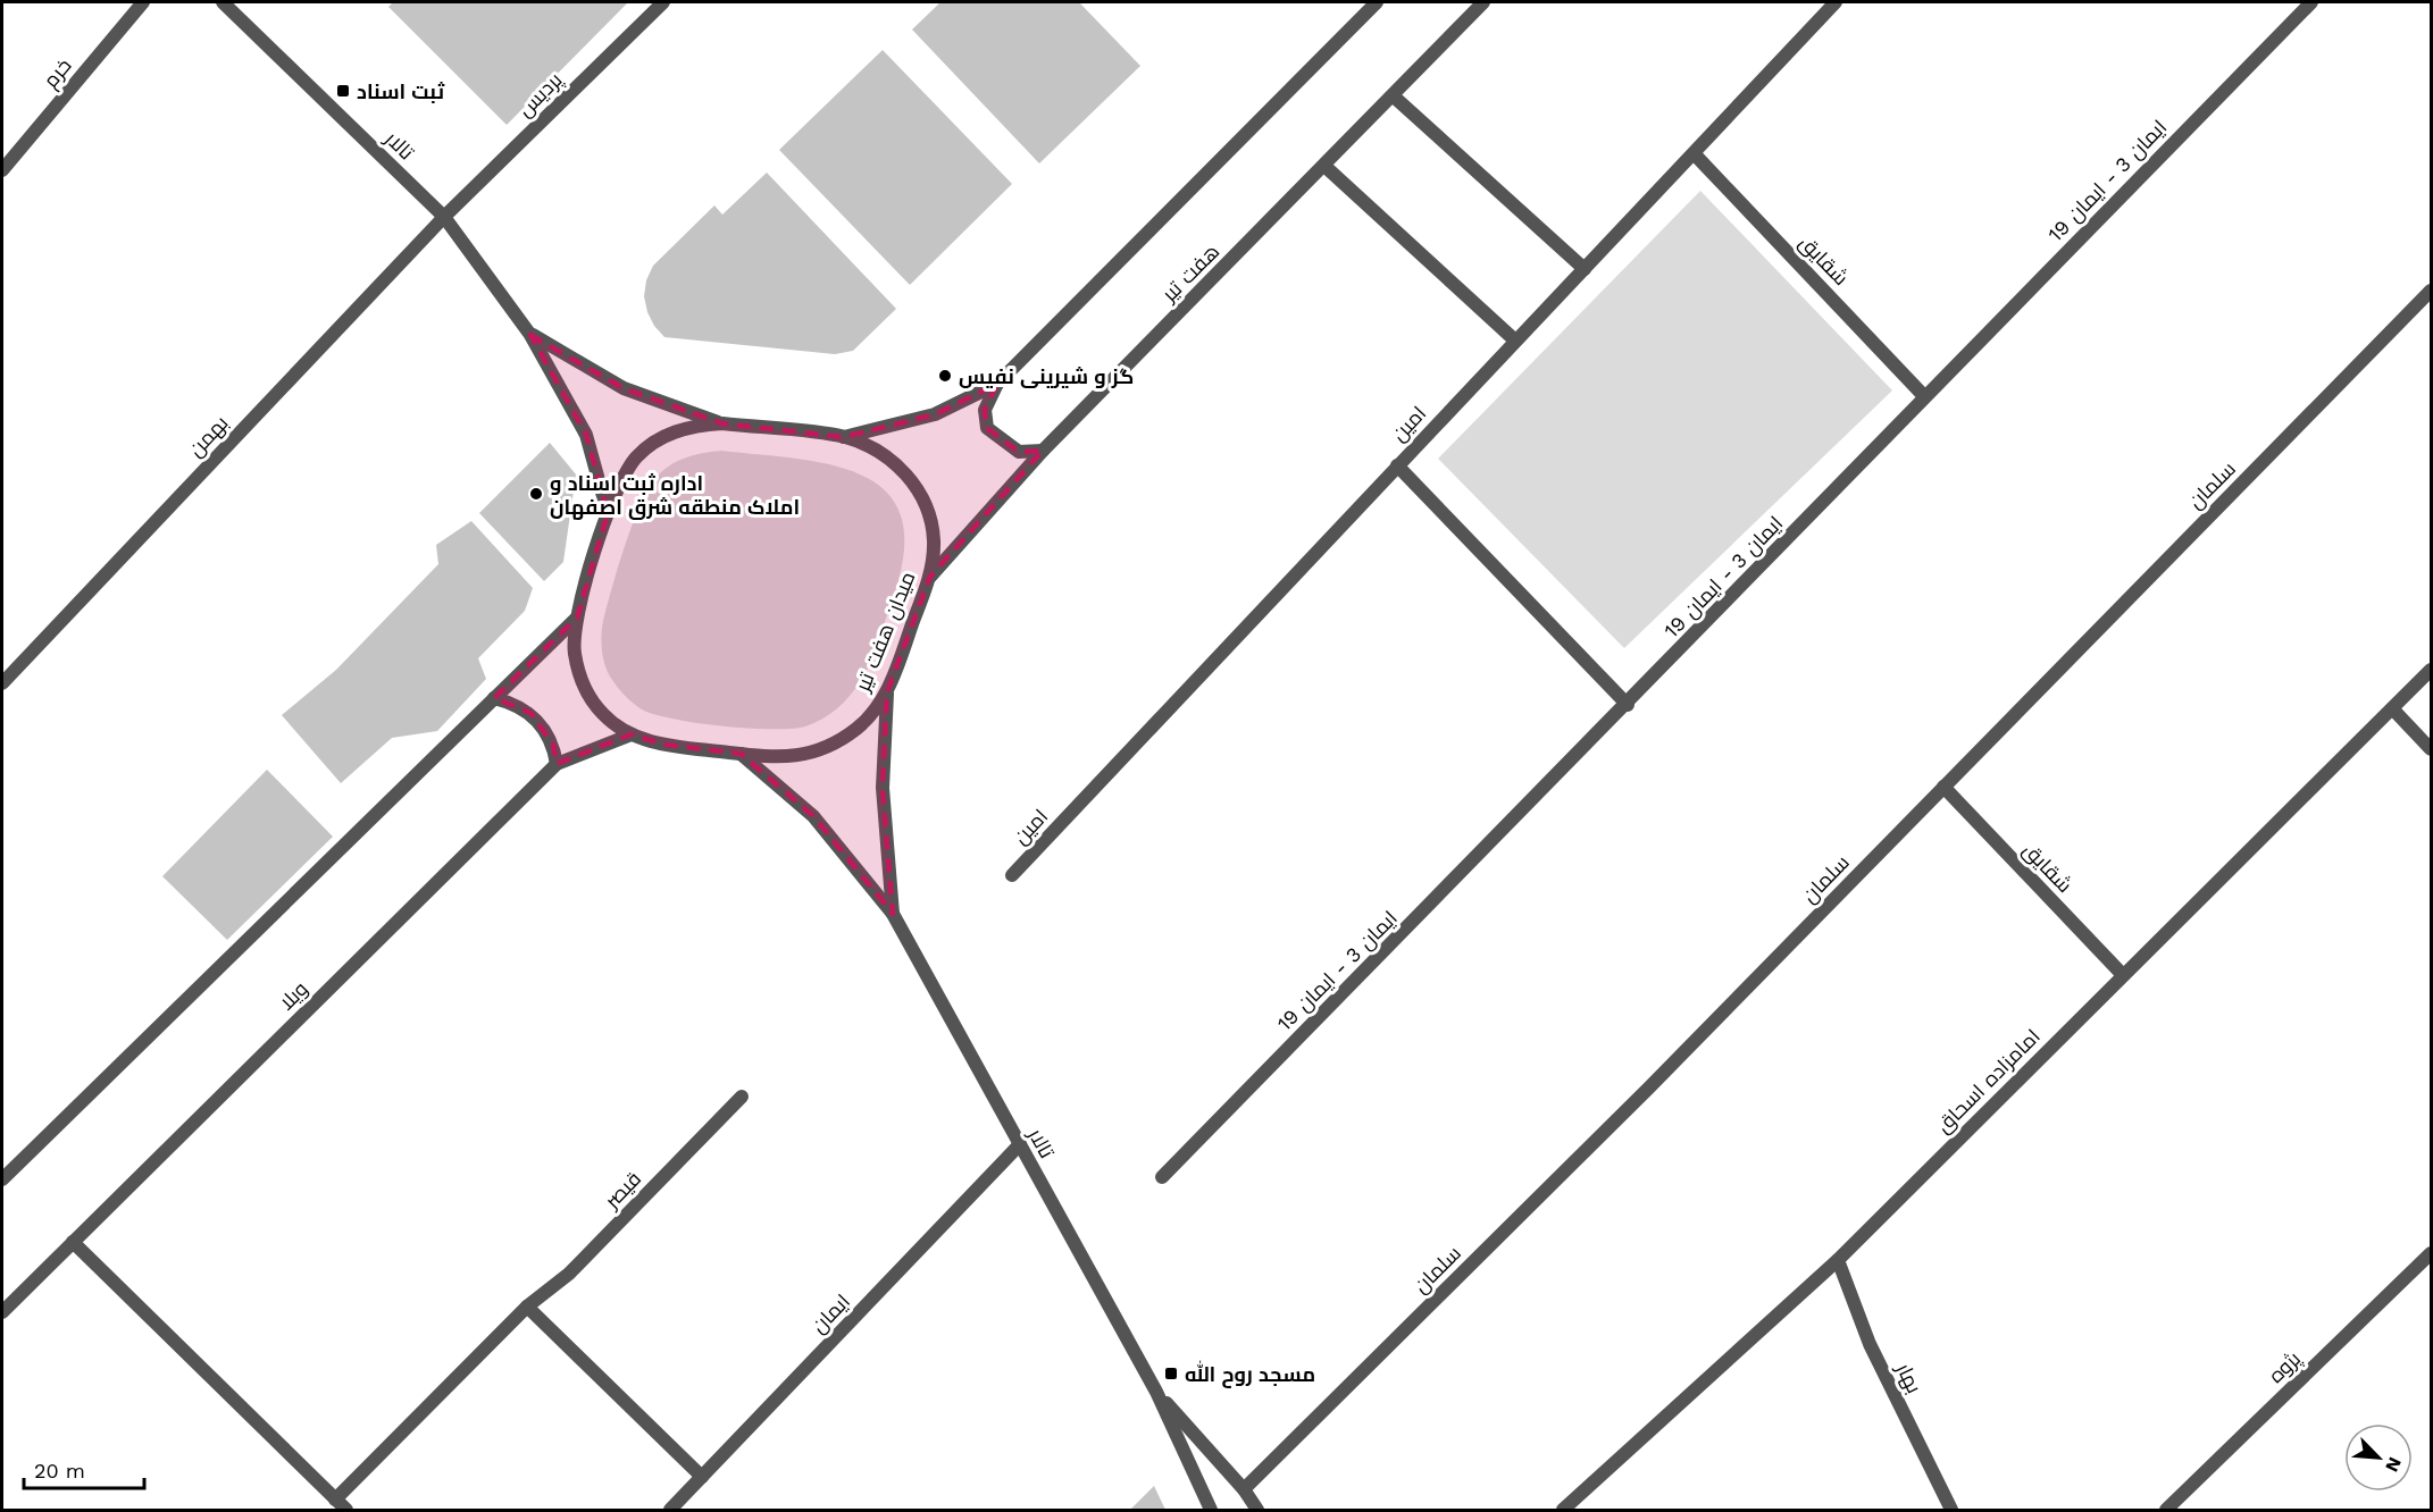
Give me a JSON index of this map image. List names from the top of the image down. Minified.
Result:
{"streets":{"street":["خرم","پردیس","تالار","ایمان 3 - ایمان 19","شقایق","هفت تیر","امین","بهمن","سلمان","میدان هفت تیر","ویلا","امامزاده اسحاق","قیصر","ایمان","پژوه","بهار"]},"crossings":[["پردیس","تالار"],["پردیس","بهمن"],["تالار","بهمن"],["تالار","سلمان"],["تالار","میدان هفت تیر"],["تالار","ایمان"],["ایمان 3 - ایمان 19","شقایق"],["شقایق","امین"],["شقایق","سلمان"],["شقایق","امامزاده اسحاق"],["هفت تیر","میدان هفت تیر"],["میدان هفت تیر","ویلا"],["امامزاده اسحاق","بهار"]],"places":{"transit":["ثبت اسناد","مسجد روح الله"],"other":["گز و شیرینی نفیس","اداره ثبت اسناد و املاک منطقه شرق اصفهان"]},"scale_bar":"20 m","north":"bottom right"}
